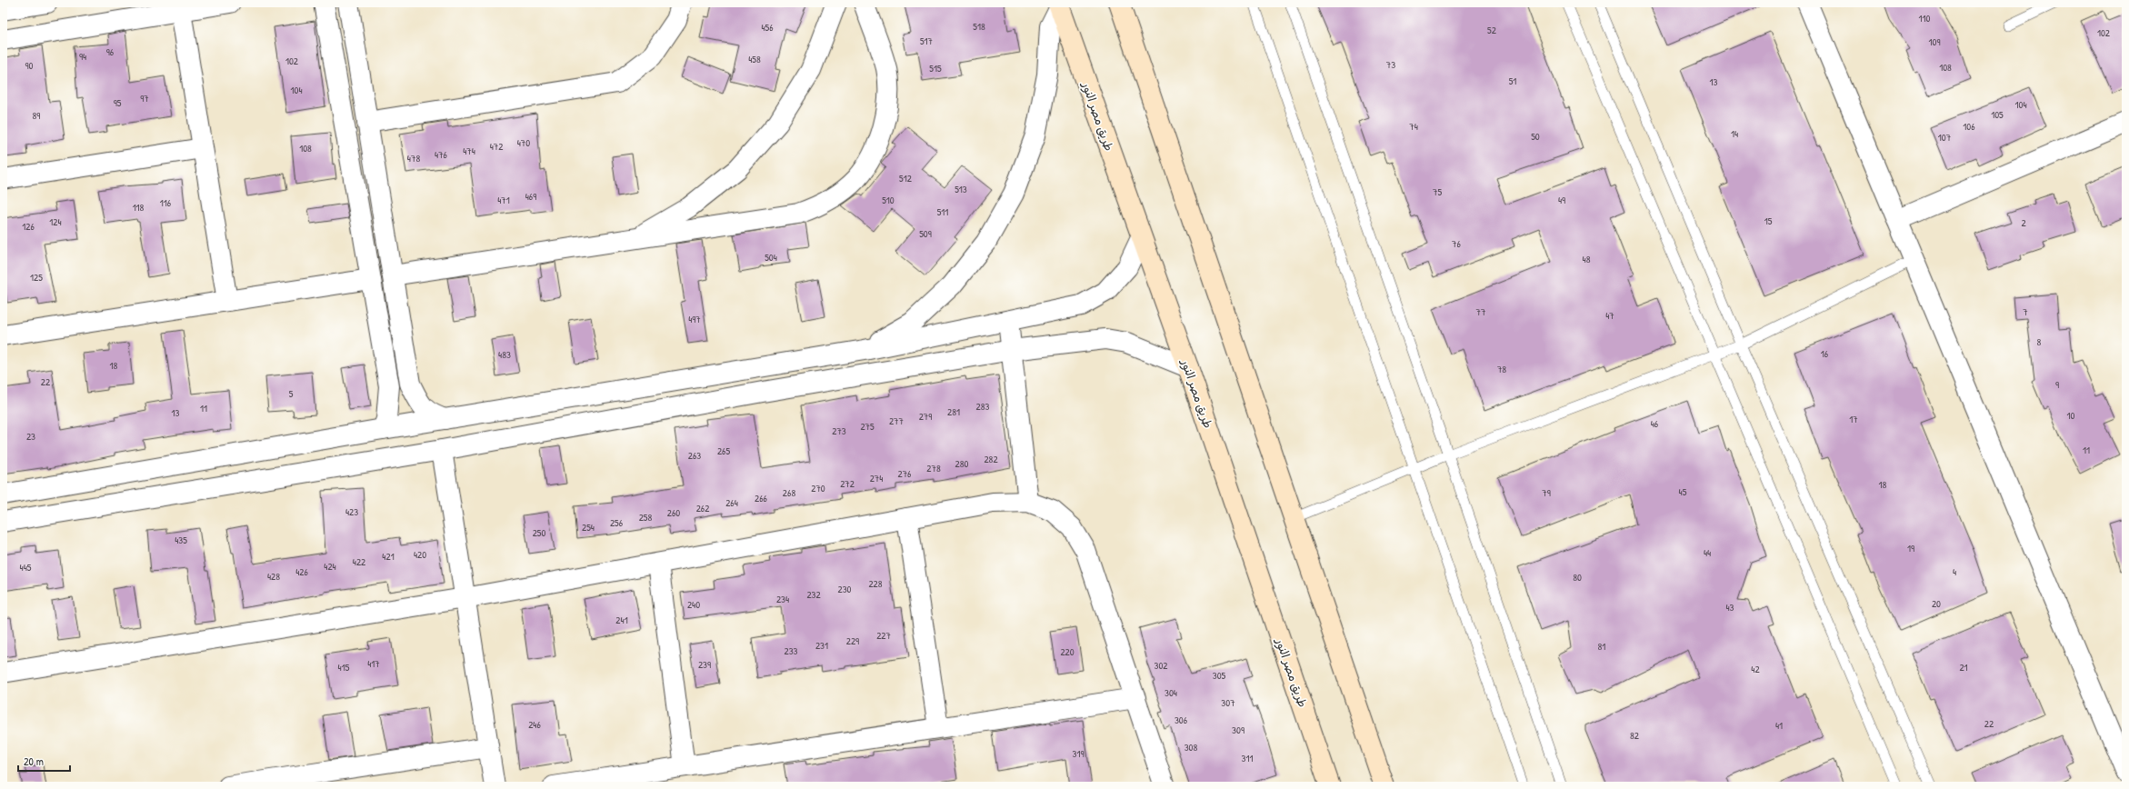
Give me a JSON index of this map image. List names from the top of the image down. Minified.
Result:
{"streets":{"street":["طريق مصر النور"]},"house_numbers":["110","518","456","52","102","517","109","96","94","458","102","73","90","108","515","51","13","104","97","95","104","105","89","74","106","14","50","107","470","472","108","474","476","478","512","513","75","469","471","510","49","116","118","511","15","124","2","126","509","76","504","48","125","77","7","47","497","8","16","483","18","78","22","9","5","283","11","281","13","10","279","17","277","46","275","273","23","11","265","263","282","280","278","276","274","272","18","270","45","268","79","266","264","262","423","260","258","256","254","250","435","19","44","420","421","422","424","445","426","4","428","80","228","230","232","234","20","240","43","241","227","229","231","81","233","220","417","239","302","415","21","42","305","304","307","306","22","246","41","309","82","308","319","311"],"scale_bar":"20 m"}
